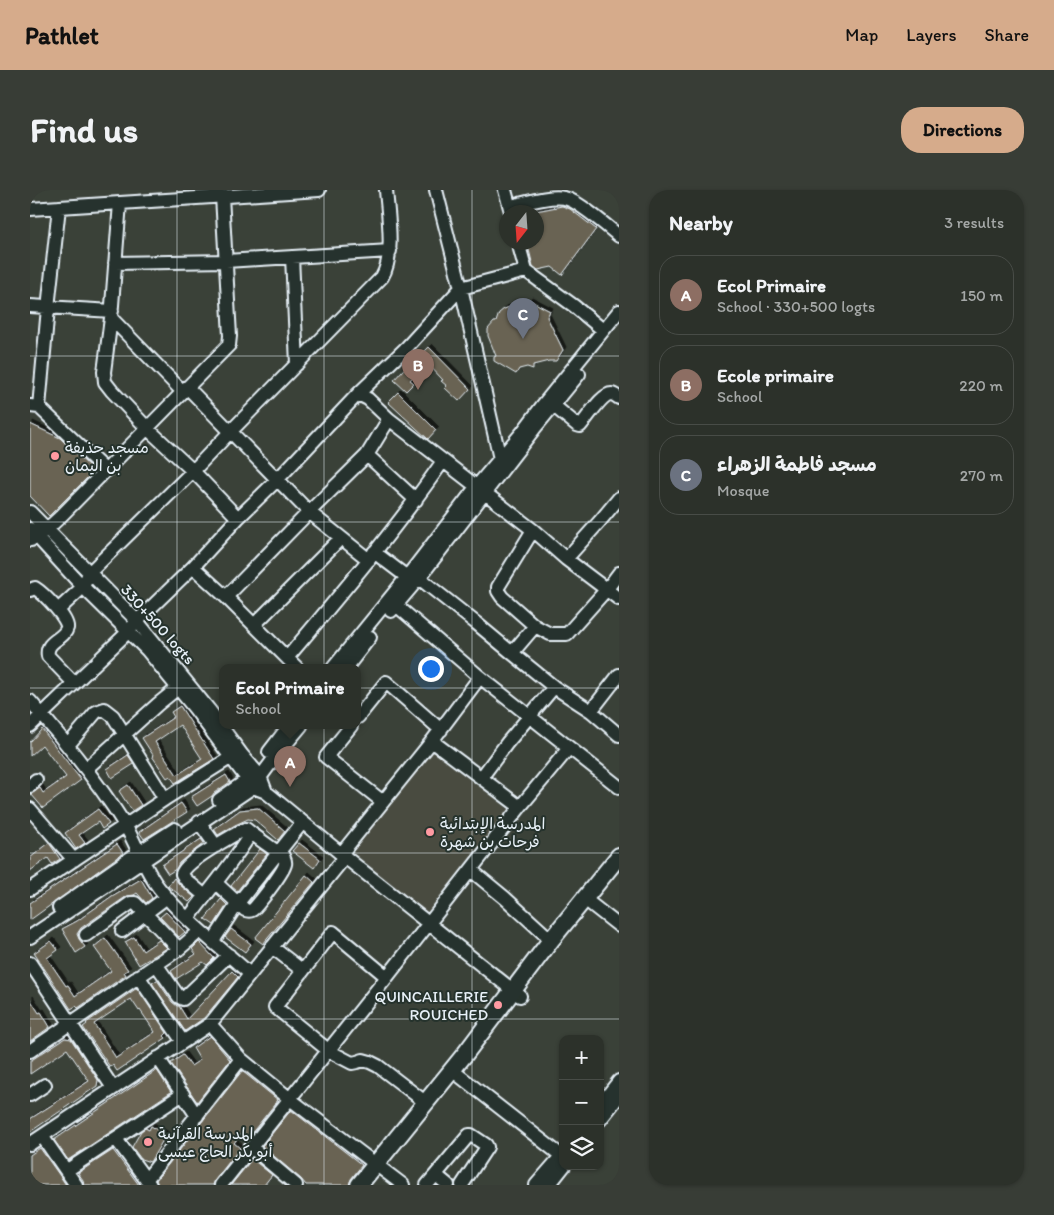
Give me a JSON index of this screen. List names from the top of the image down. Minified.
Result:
{"streets":{"street":["330+500 logts"]},"places":["مسجد حذيفة بن اليمان","المدرسة الإبتدائية فرحات بن شهرة","QUINCAILLERIE ROUICHED","المدرسة القرآنية أبو بكر الحاج عيسى"],"north":"bottom","page":{"header":"Pathlet","nav":["Map","Layers","Share"],"buttons":"Directions","title":"Find us","heading":["Nearby","3 results"],"list":[{"mark":"A","name":"Ecol Primaire","note":"School · 330+500 logts","value":"150 m"},{"mark":"B","name":"Ecole primaire","note":"School","value":"220 m"},{"mark":"C","name":"مسجد فاطمة الزهراء","note":"Mosque","value":"270 m"}],"pins":["C","B","A"],"popup":["Ecol Primaire","School"],"map_buttons":["+","−"]}}
